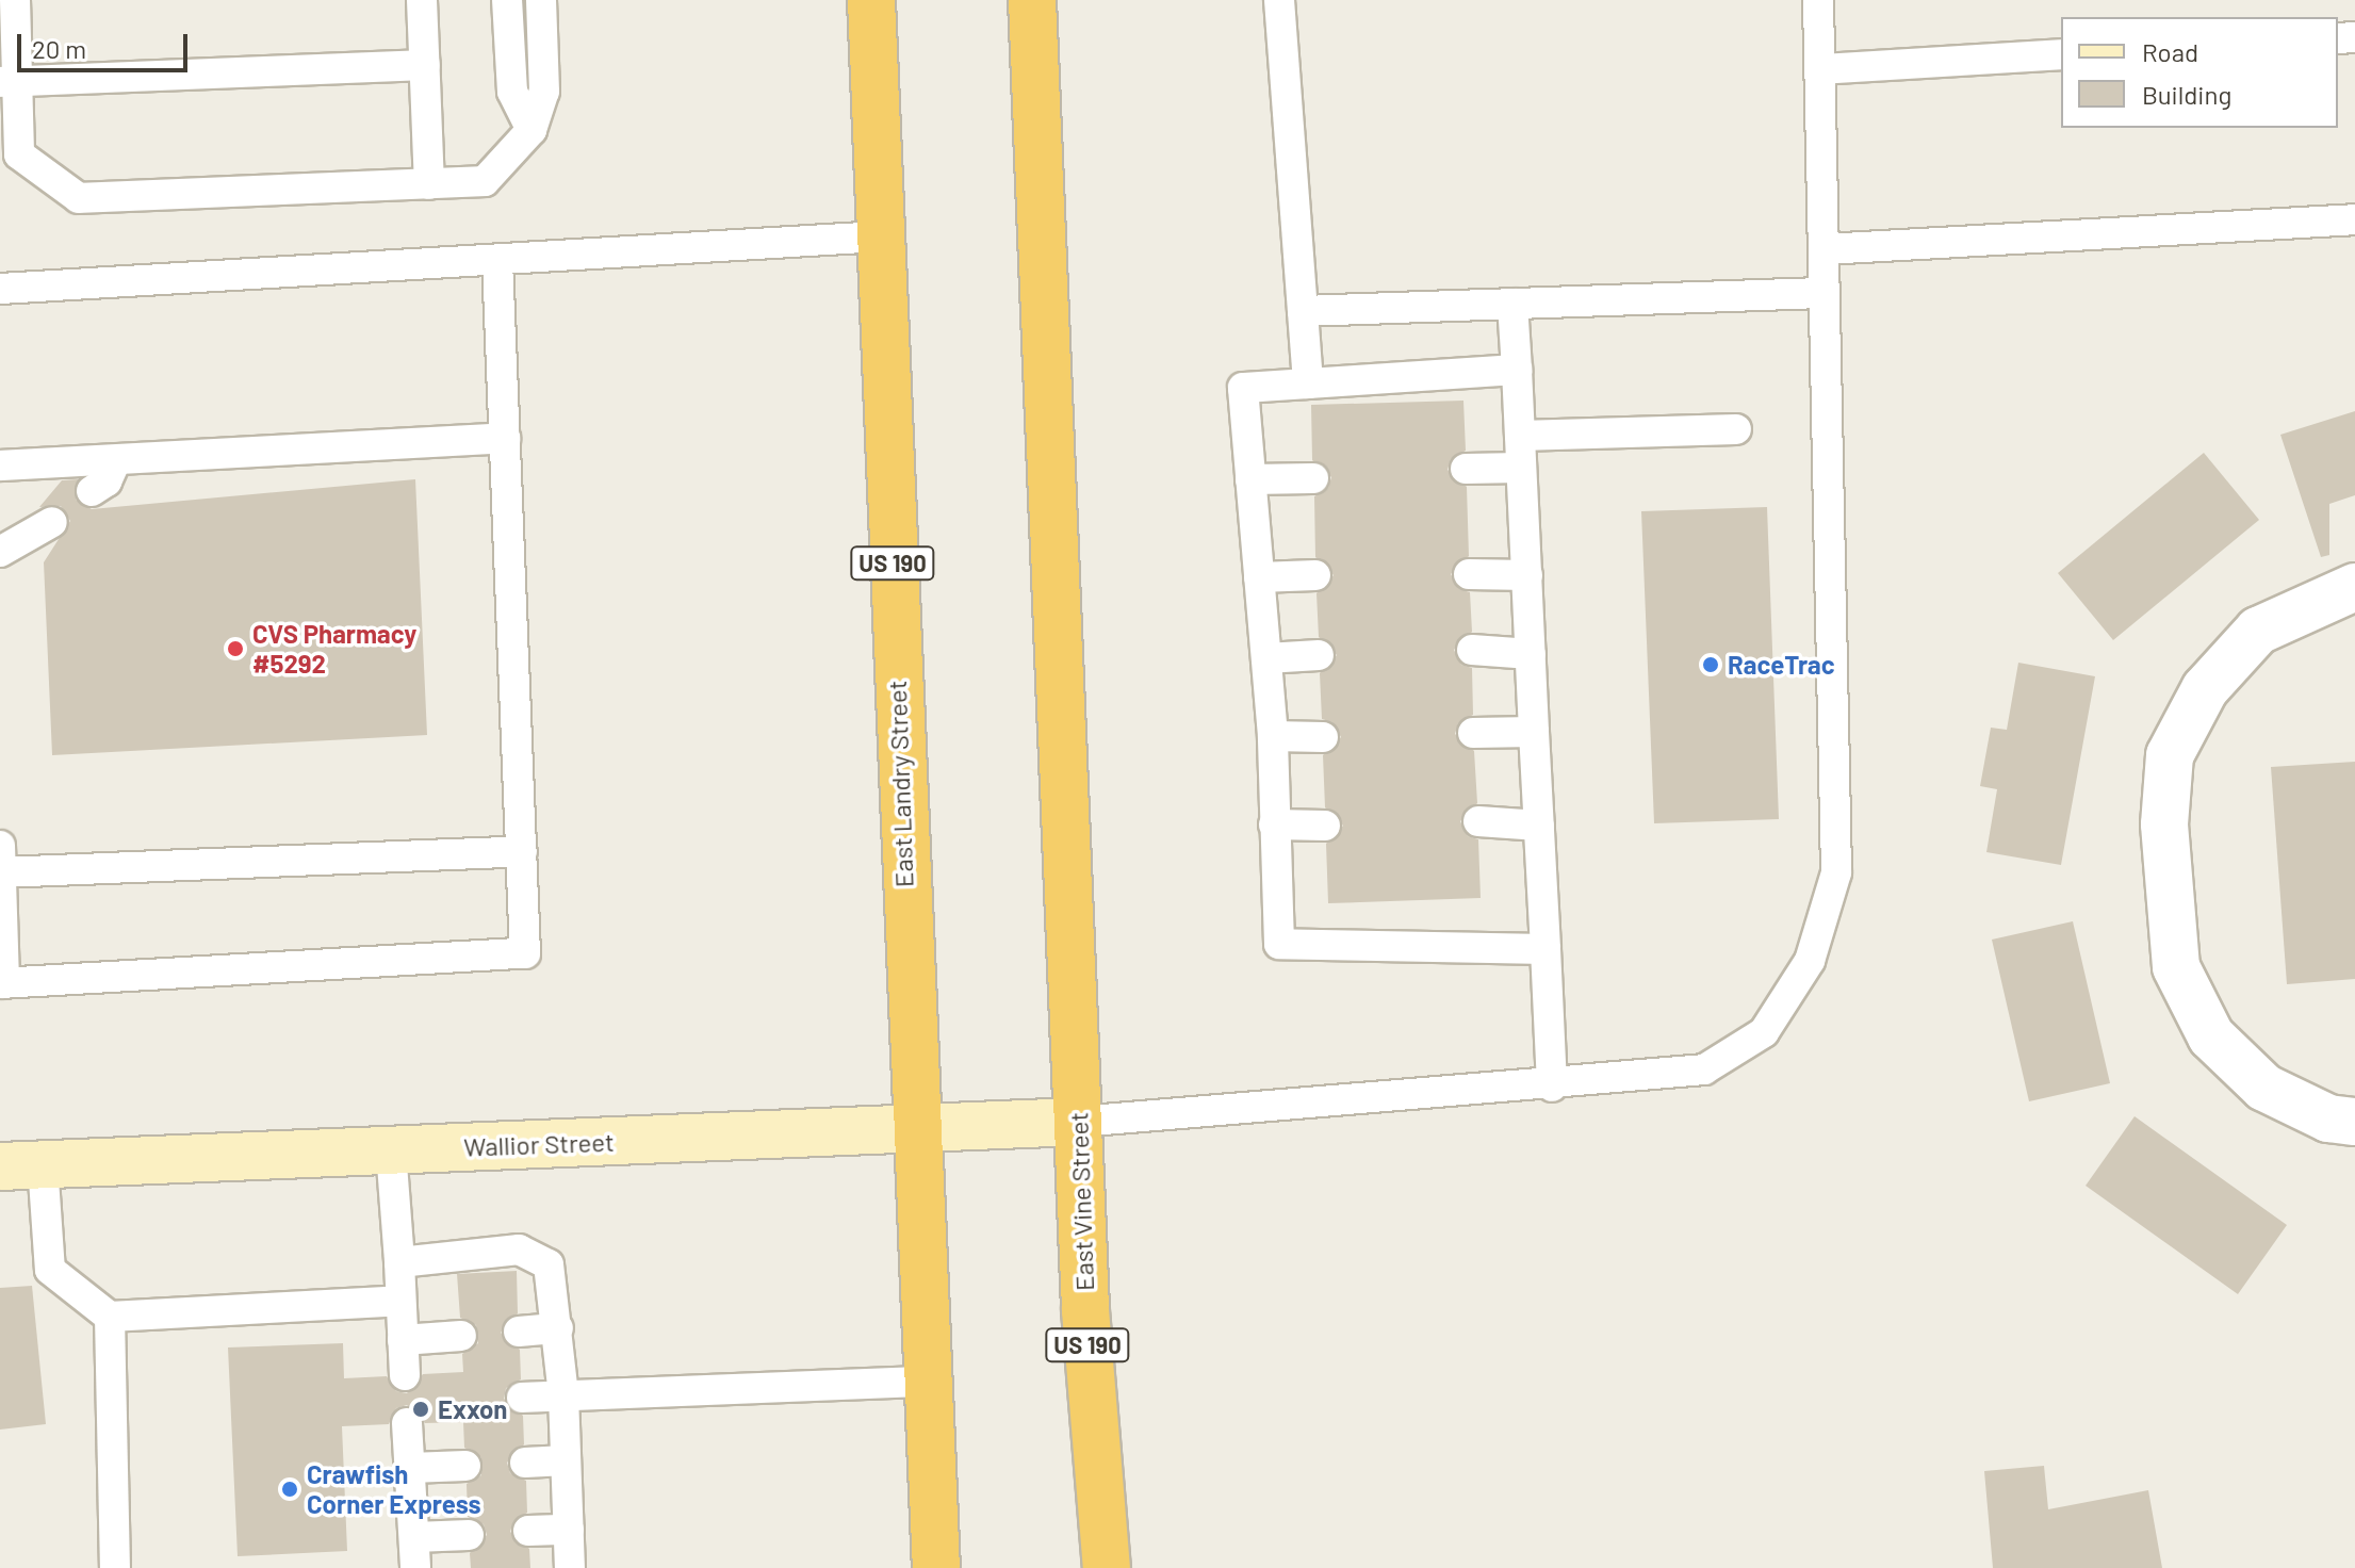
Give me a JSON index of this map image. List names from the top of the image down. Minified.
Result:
{"streets":{"highway":["US 190","East Landry Street","East Vine Street"],"street":["Wallior Street"]},"crossings":[["East Landry Street","Wallior Street"],["Wallior Street","East Vine Street"]],"places":["CVS Pharmacy #5292","RaceTrac","Exxon","Crawfish Corner Express"],"legend":["Road","Building"],"scale_bar":"20 m"}
